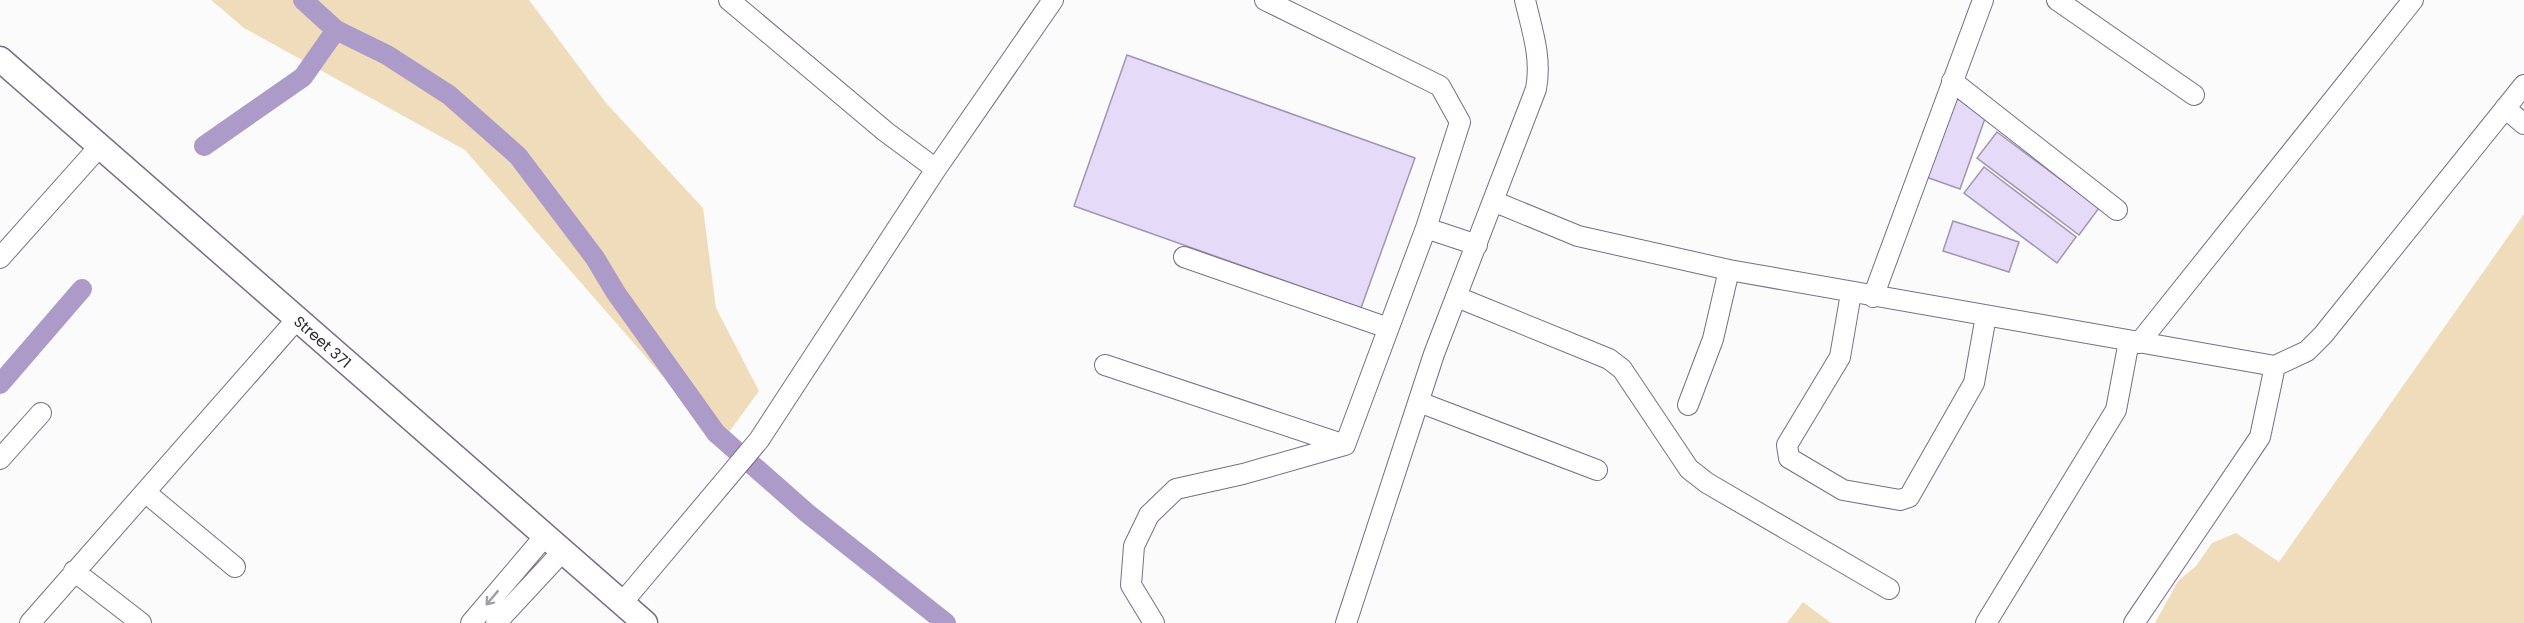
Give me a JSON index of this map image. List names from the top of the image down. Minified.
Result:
{"streets":{"main road":["Street 371"]}}
